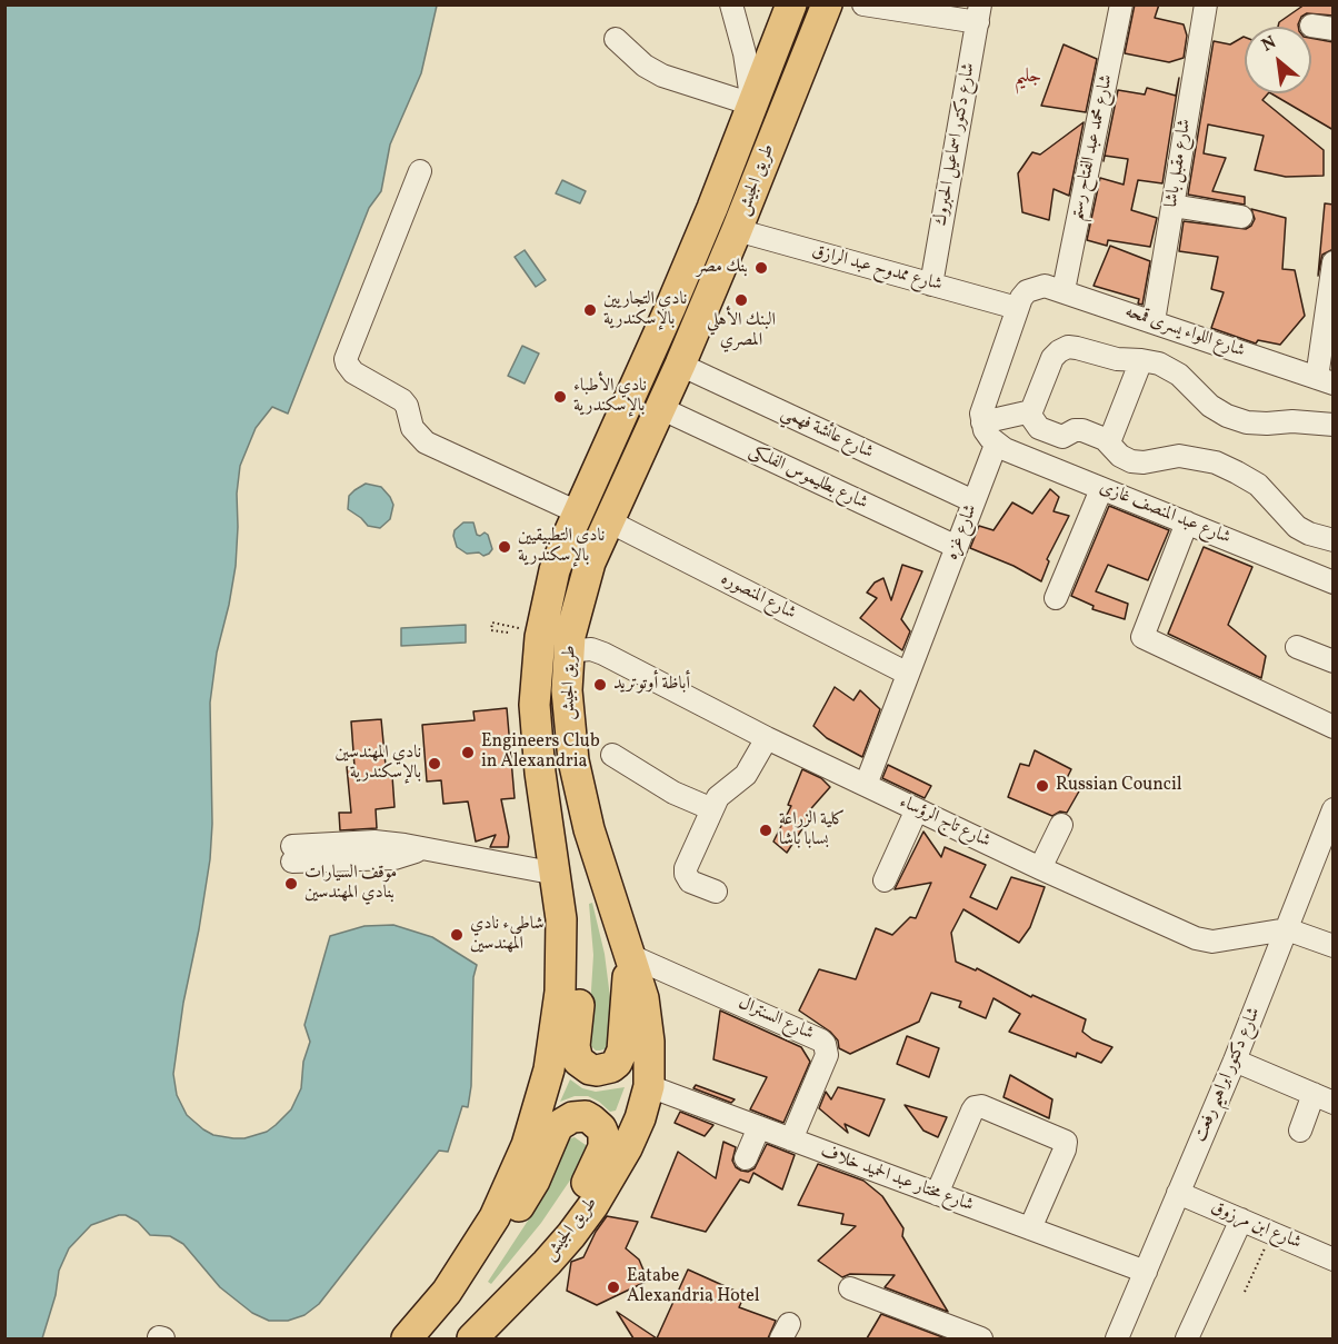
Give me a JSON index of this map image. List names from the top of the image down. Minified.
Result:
{"streets":{"highway":["طريق الجيش"],"street":["شارع دكتور اسماعيل الحبروك","شارع محمد عبد الفتاح رستم","شارع مقبل باشا","شارع ممدوح عبد الرازق","شارع اللواء يسرى قمحه","شارع عائشة فهمي","شارع بطليموس الفلكى","شارع عبد المنصف غازى","شارع غزه","شارع المنصوره","شارع تاج الرؤساء","شارع السنترال","شارع دكتور ابراهيم رفعت","شارع مختار عبد الحميد خلاف","شارع ابن مرزوق"]},"crossings":[["شارع دكتور اسماعيل الحبروك","شارع ممدوح عبد الرازق"],["شارع محمد عبد الفتاح رستم","شارع اللواء يسرى قمحه"],["شارع مقبل باشا","شارع اللواء يسرى قمحه"],["طريق الجيش","شارع ممدوح عبد الرازق"],["طريق الجيش","شارع عائشة فهمي"],["طريق الجيش","شارع بطليموس الفلكى"],["طريق الجيش","شارع المنصوره"],["طريق الجيش","شارع تاج الرؤساء"],["طريق الجيش","شارع السنترال"],["طريق الجيش","شارع مختار عبد الحميد خلاف"],["شارع ممدوح عبد الرازق","شارع اللواء يسرى قمحه"],["شارع عائشة فهمي","شارع غزه"],["شارع بطليموس الفلكى","شارع غزه"],["شارع عبد المنصف غازى","شارع غزه"],["شارع غزه","شارع المنصوره"],["شارع غزه","شارع تاج الرؤساء"],["شارع تاج الرؤساء","شارع دكتور ابراهيم رفعت"],["شارع السنترال","شارع مختار عبد الحميد خلاف"],["شارع دكتور ابراهيم رفعت","شارع مختار عبد الحميد خلاف"],["شارع دكتور ابراهيم رفعت","شارع ابن مرزوق"]],"districts":["جليم"],"places":["بنك مصر","البنك الأهلي المصري","نادي التجاريين بالإسكندرية","نادي الأطباء بالإسكندرية","نادي التطبيقيين بالإسكندرية","أباظة أوتوتريد","Engineers Club in Alexandria","نادي المهندسين بالإسكندرية","Russian Council","كلية الزراعة بسابا باشا","موقف السيارات بنادي المهندسين","شاطيء نادي المهندسين","Eatabe Alexandria Hotel"],"north":"top left"}
